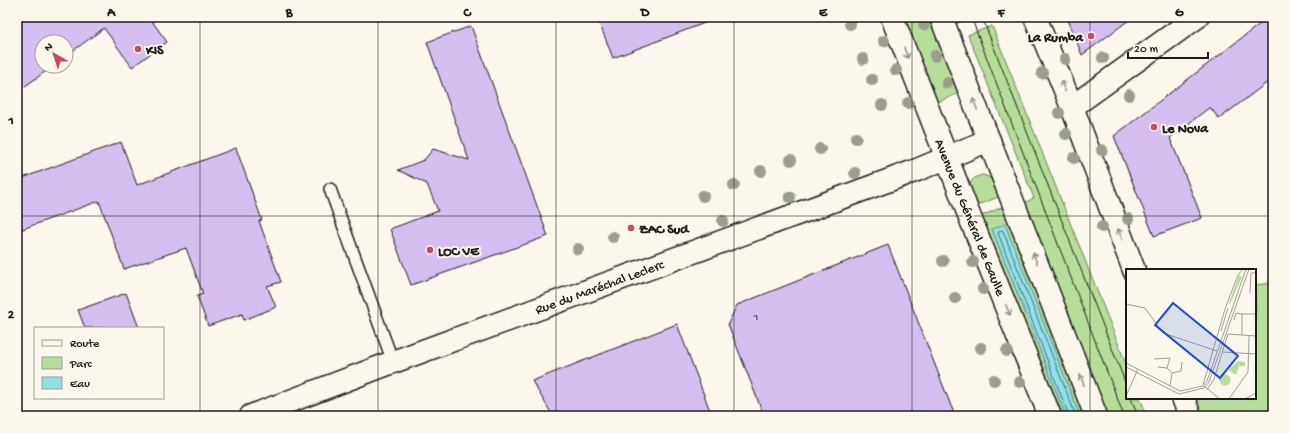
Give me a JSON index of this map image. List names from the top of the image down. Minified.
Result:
{"streets":{"street":["Avenue du Général de Gaulle","Rue du Maréchal Leclerc"]},"crossings":[["Avenue du Général de Gaulle","Rue du Maréchal Leclerc"]],"places":["La Rumba","KIS","Le Nova","ZAC Sud","LOC VE"],"house_numbers":["1"],"legend":["Route","Parc","Eau"],"scale_bar":"20 m","north":"top left","grid":{"columns":["A","B","C","D","E","F","G"],"rows":["1","2"]}}
